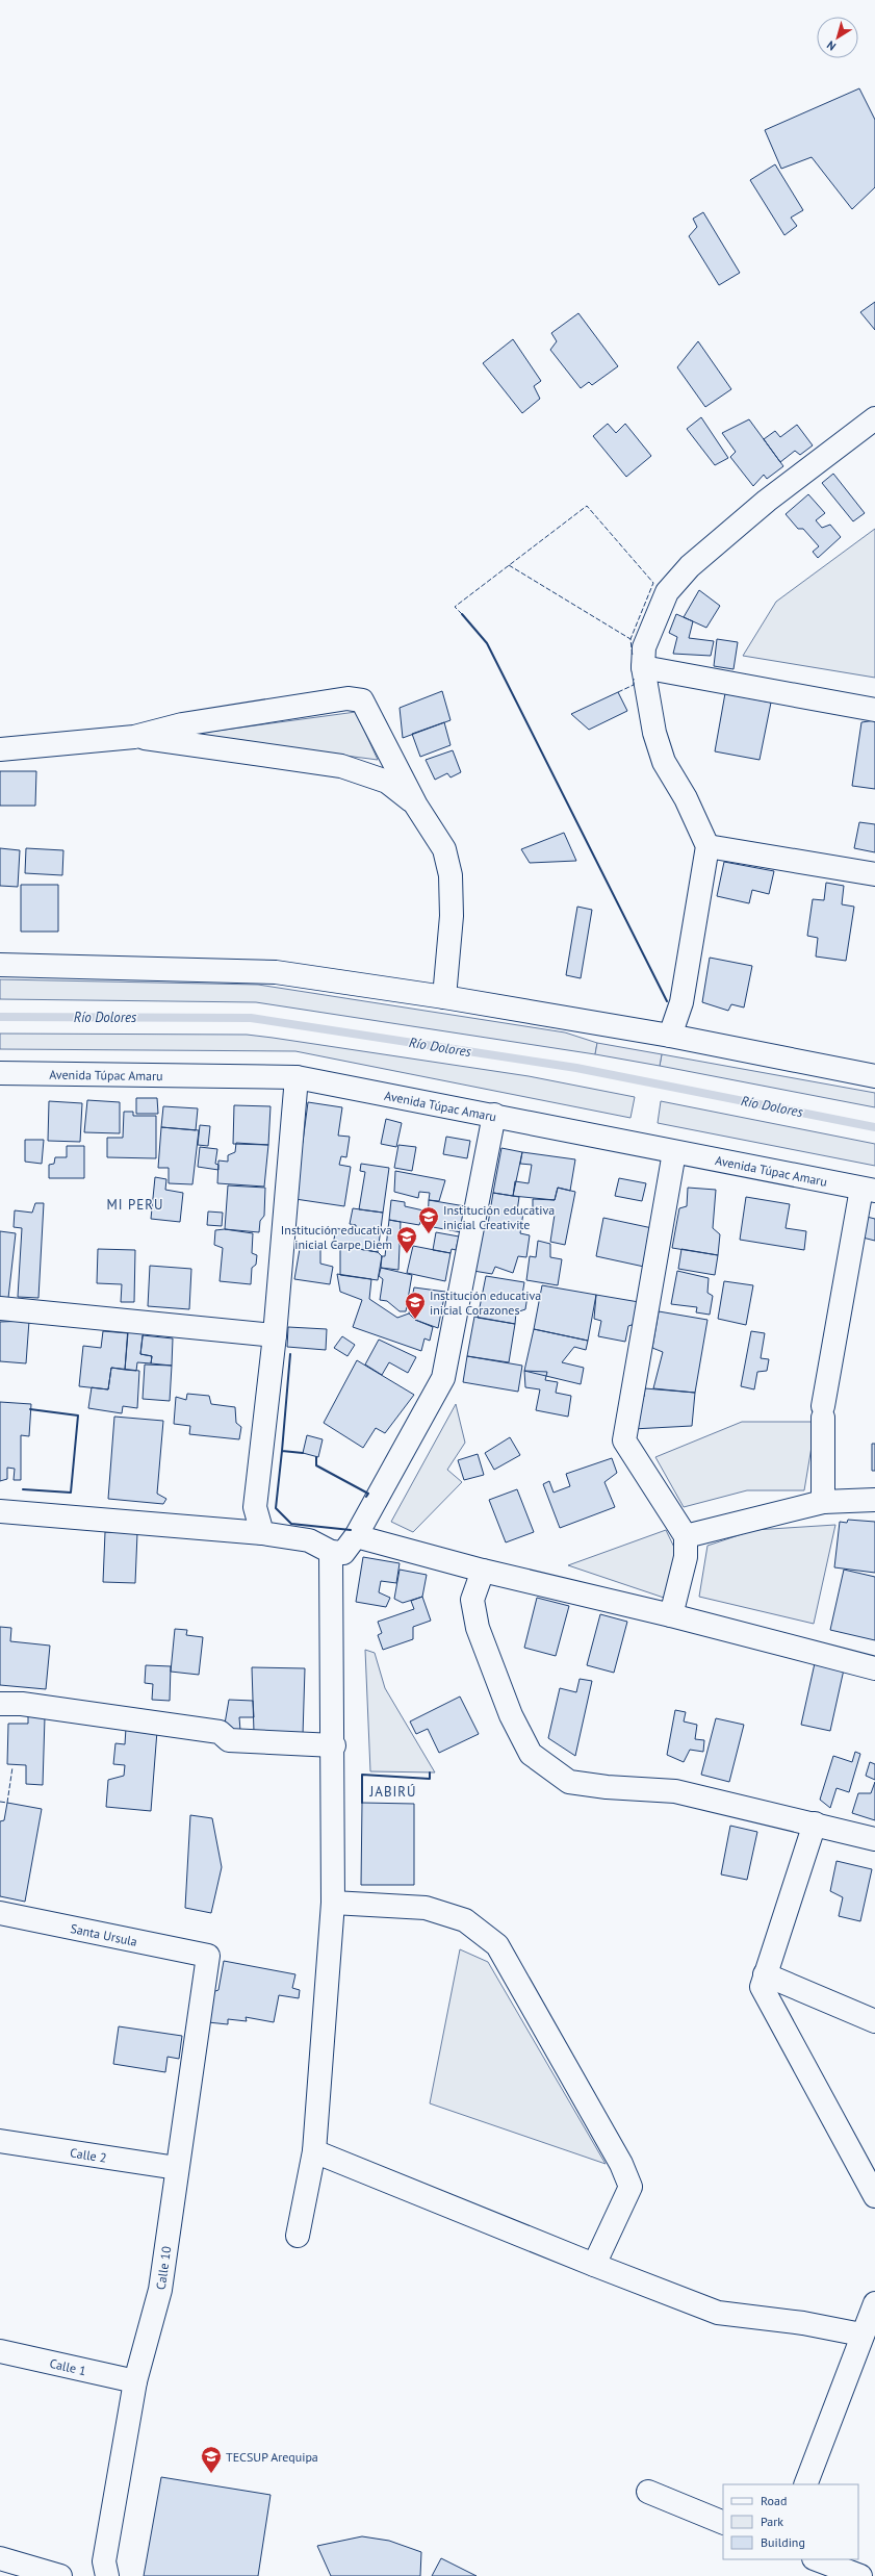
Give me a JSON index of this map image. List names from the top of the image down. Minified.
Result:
{"streets":{"street":["Avenida Túpac Amaru","Santa Ursula","Calle 2","Calle 10","Calle 1"]},"crossings":[["Santa Ursula","Calle 10"],["Calle 2","Calle 10"],["Calle 10","Calle 1"]],"districts":["MI PERU","JABIRÚ"],"water":["Río Dolores"],"places":{"school or university":["Institución educativa inicial Creativite","Institución educativa inicial Carpe Diem","Institución educativa inicial Corazones","TECSUP Arequipa"]},"legend":["Road","Park","Building"],"north":"bottom left"}
